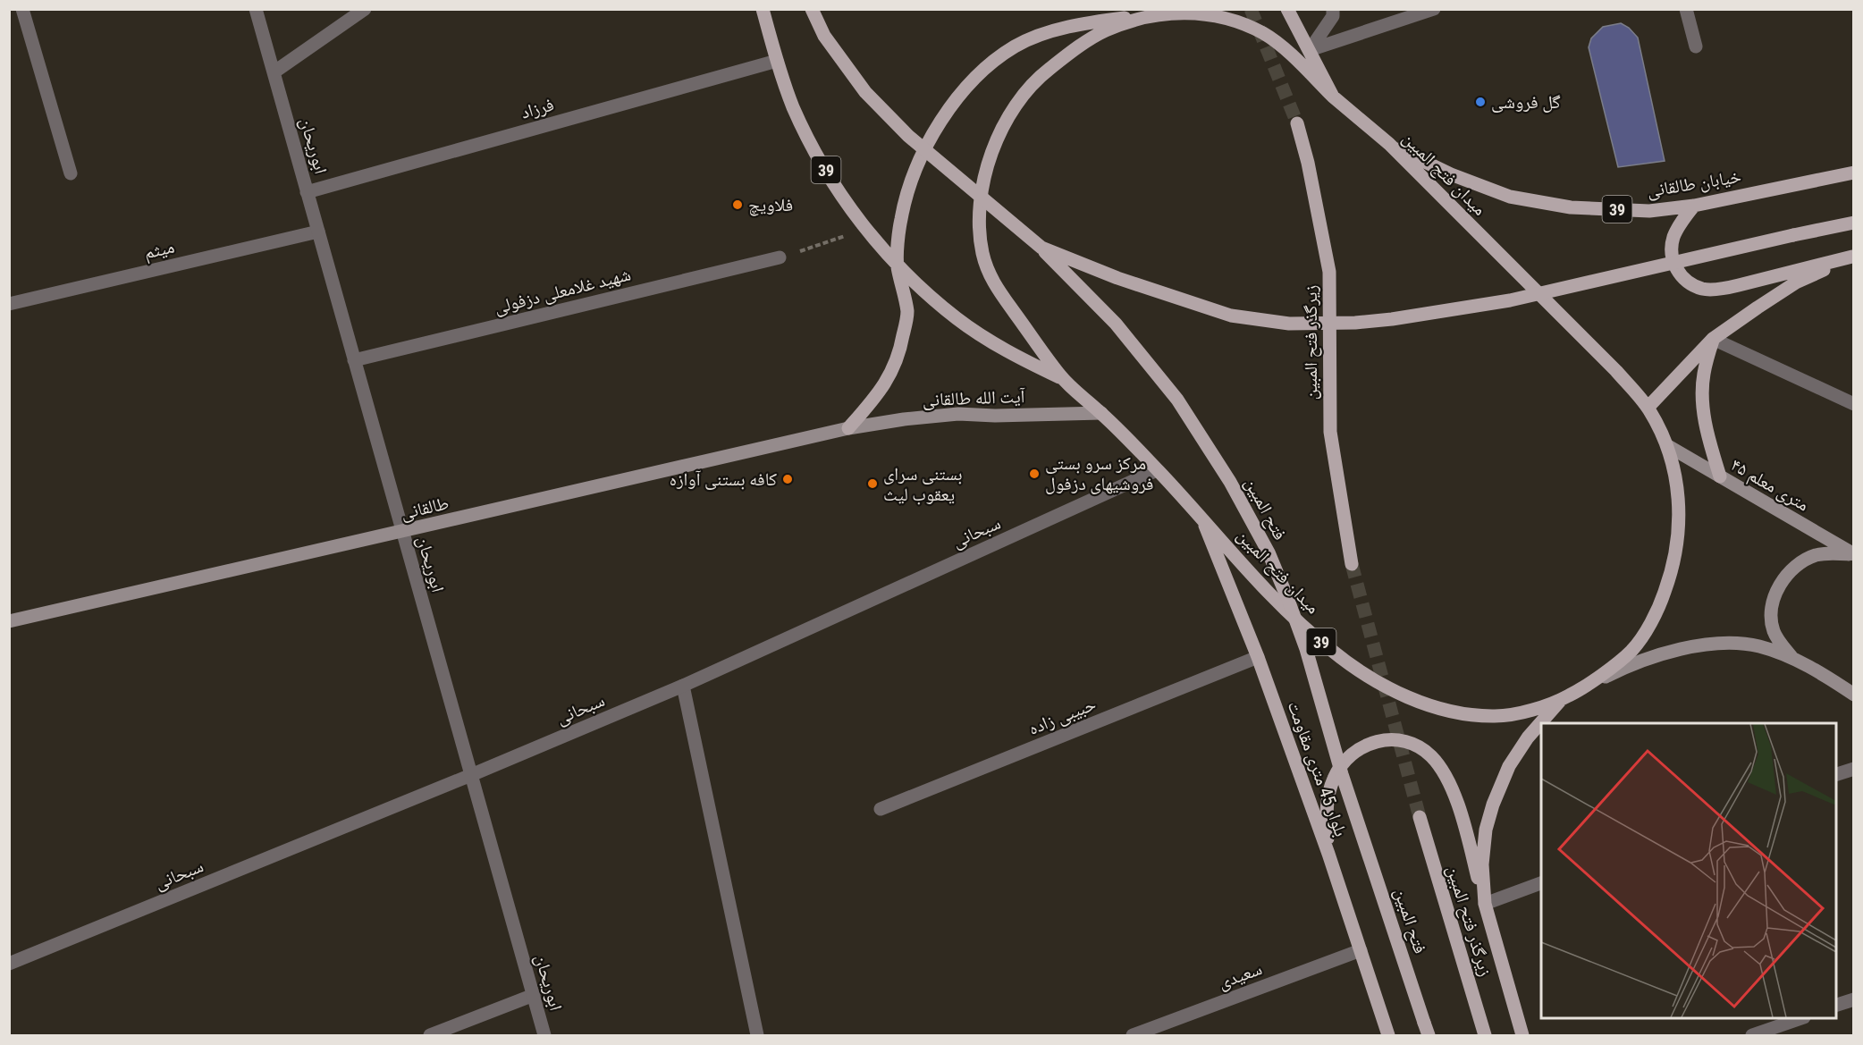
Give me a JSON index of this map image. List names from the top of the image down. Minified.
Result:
{"streets":{"main road":["39","میدان فتح المبین","خیابان طالقانی","زیرگذر فتح المبین","آیت الله طالقانی","۴۵ متری معلم","طالقانی","فتح المبین","بلوار 45 متری مقاومت"],"street":["فرزاد","ابوریحان","میثم","شهید غلامعلی دزفولی","سبحانی","حبیبی زاده","سعیدی"]},"crossings":[["فرزاد","ابوریحان"],["فرزاد","39"],["ابوریحان","میثم"],["ابوریحان","شهید غلامعلی دزفولی"],["ابوریحان","طالقانی"],["ابوریحان","سبحانی"],["39","میدان فتح المبین"],["میدان فتح المبین","خیابان طالقانی"],["میدان فتح المبین","آیت الله طالقانی"],["میدان فتح المبین","۴۵ متری معلم"],["میدان فتح المبین","سبحانی"],["میدان فتح المبین","بلوار 45 متری مقاومت"],["آیت الله طالقانی","طالقانی"],["حبیبی زاده","بلوار 45 متری مقاومت"],["بلوار 45 متری مقاومت","سعیدی"]],"places":["گل فروشی","فلاویچ","مرکز سرو بستی فروشیهای دزفول","کافه بستنی آوازه","بستنی سرای یعقوب لیث"]}
